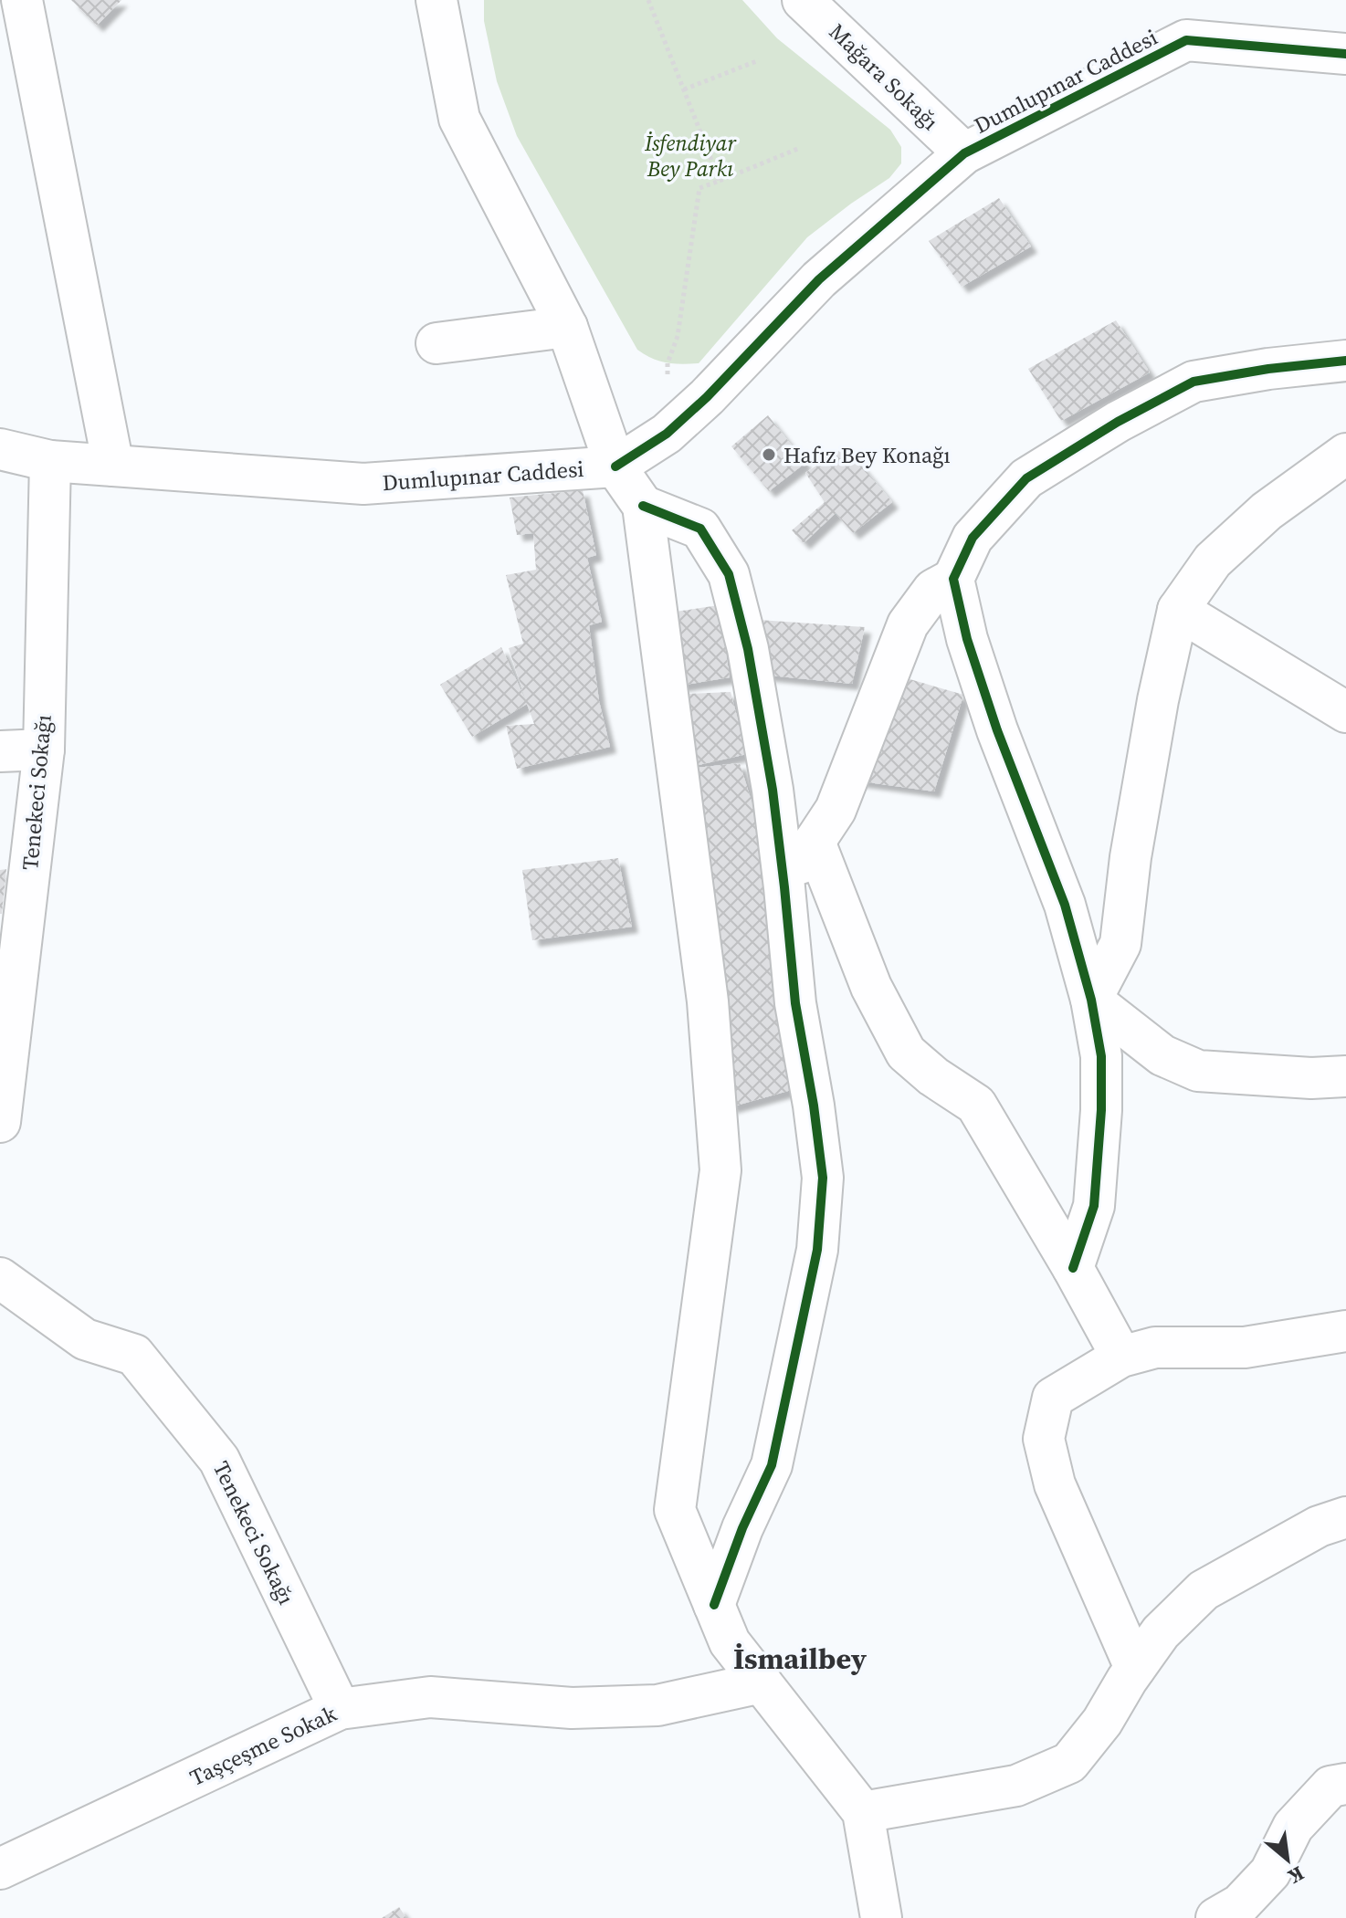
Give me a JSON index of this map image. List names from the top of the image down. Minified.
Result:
{"streets":{"street":["Mağara Sokağı","Dumlupınar Caddesi","Tenekeci Sokağı","Taşçeşme Sokak"]},"crossings":[["Mağara Sokağı","Dumlupınar Caddesi"],["Dumlupınar Caddesi","Tenekeci Sokağı"],["Tenekeci Sokağı","Taşçeşme Sokak"]],"districts":["İsmailbey"],"parks":["İsfendiyar Bey Parkı"],"places":["Hafız Bey Konağı"],"north":"bottom right"}
